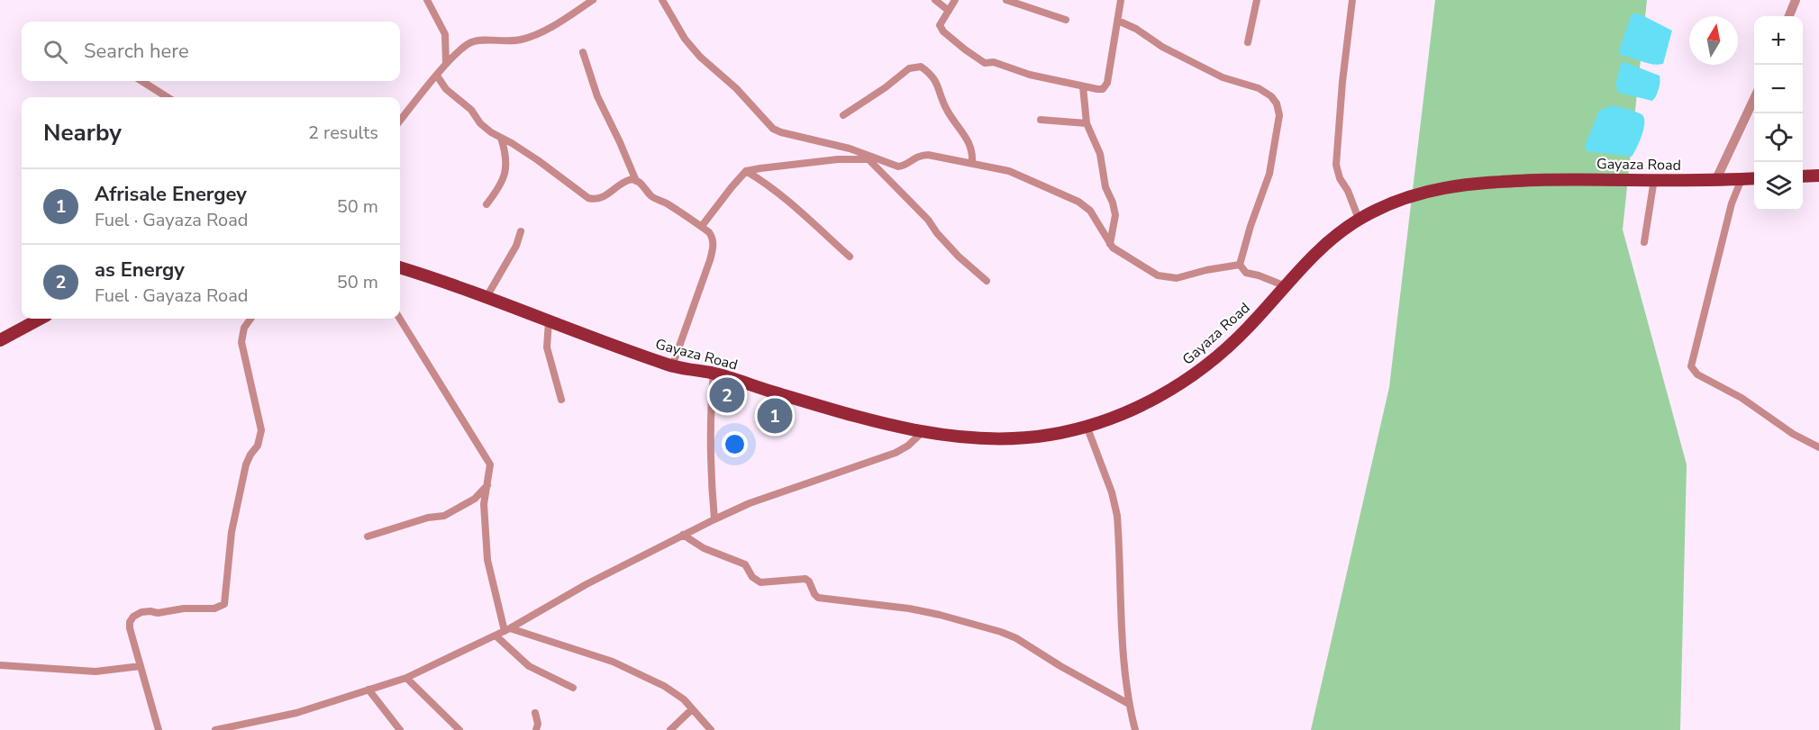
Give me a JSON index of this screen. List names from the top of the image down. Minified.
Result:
{"streets":{"main road":["Gayaza Road"]},"north":"top","page":{"map_buttons":["+","−"],"search":"Search here","heading":["Nearby","2 results"],"list":[{"mark":"1","name":"Afrisale Energey","note":"Fuel · Gayaza Road","value":"50 m"},{"mark":"2","name":"as Energy","note":"Fuel · Gayaza Road","value":"50 m"}],"pins":["2","1"]}}
